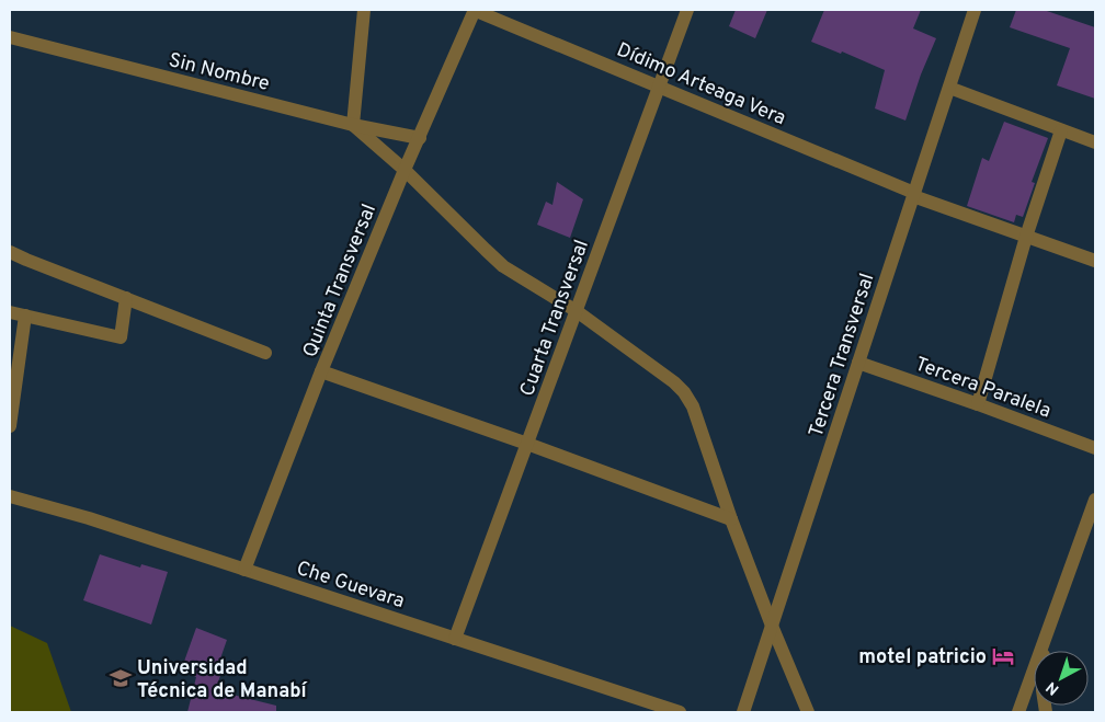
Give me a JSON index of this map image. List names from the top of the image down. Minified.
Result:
{"streets":{"street":["Sin Nombre","Dídimo Arteaga Vera","Quinta Transversal","Cuarta Transversal","Tercera Transversal","Tercera Paralela","Che Guevara"]},"crossings":[["Sin Nombre","Quinta Transversal"],["Dídimo Arteaga Vera","Quinta Transversal"],["Dídimo Arteaga Vera","Cuarta Transversal"],["Dídimo Arteaga Vera","Tercera Transversal"],["Quinta Transversal","Che Guevara"],["Cuarta Transversal","Che Guevara"],["Tercera Transversal","Tercera Paralela"]],"places":{"hotel":["motel patricio"],"school or university":["Universidad Técnica de Manabí"]},"north":"bottom left"}
